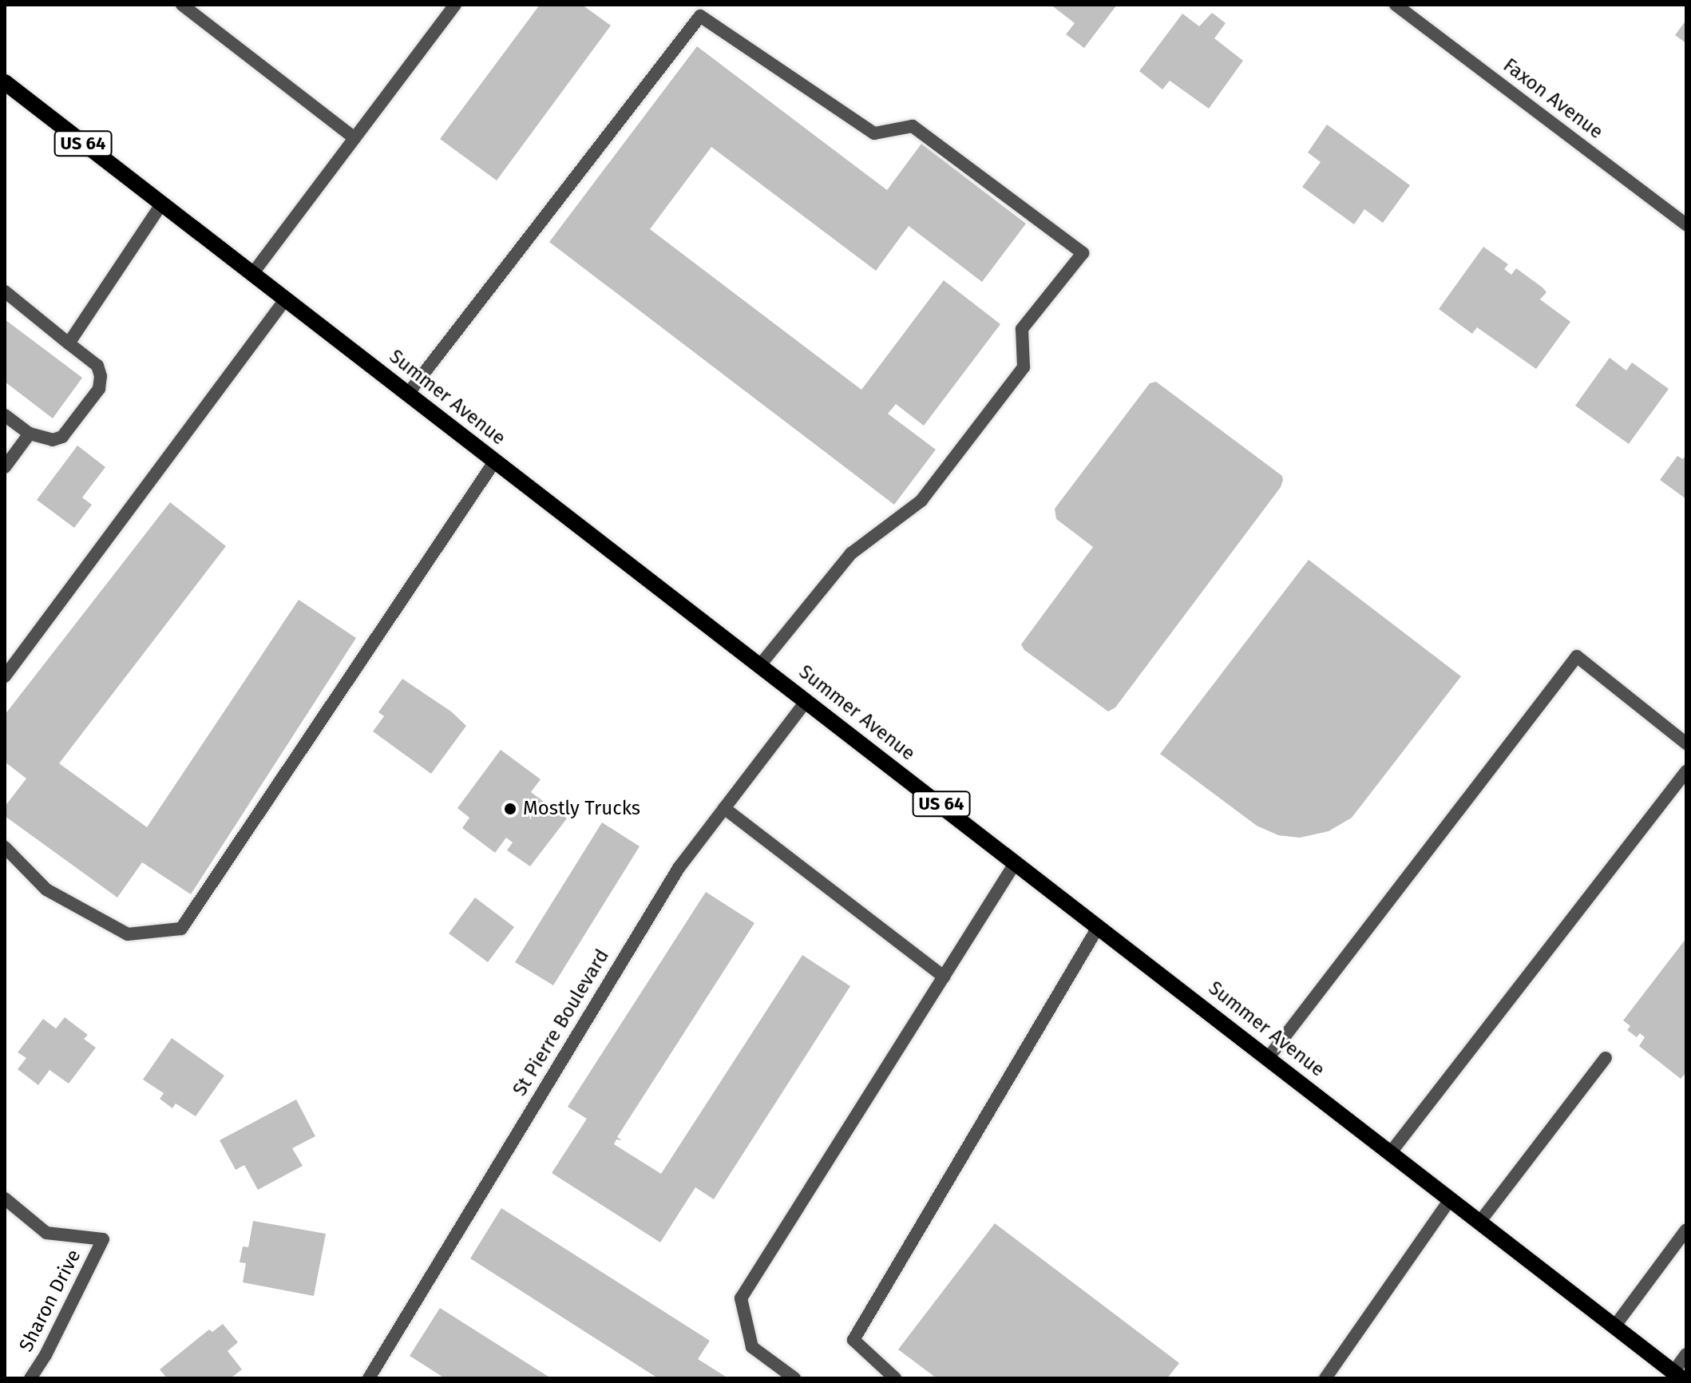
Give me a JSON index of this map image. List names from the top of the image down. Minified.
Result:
{"streets":{"main road":["US 64","Summer Avenue"],"street":["Faxon Avenue","St Pierre Boulevard","Sharon Drive"]},"crossings":[["Summer Avenue","St Pierre Boulevard"]],"places":["Mostly Trucks"]}
